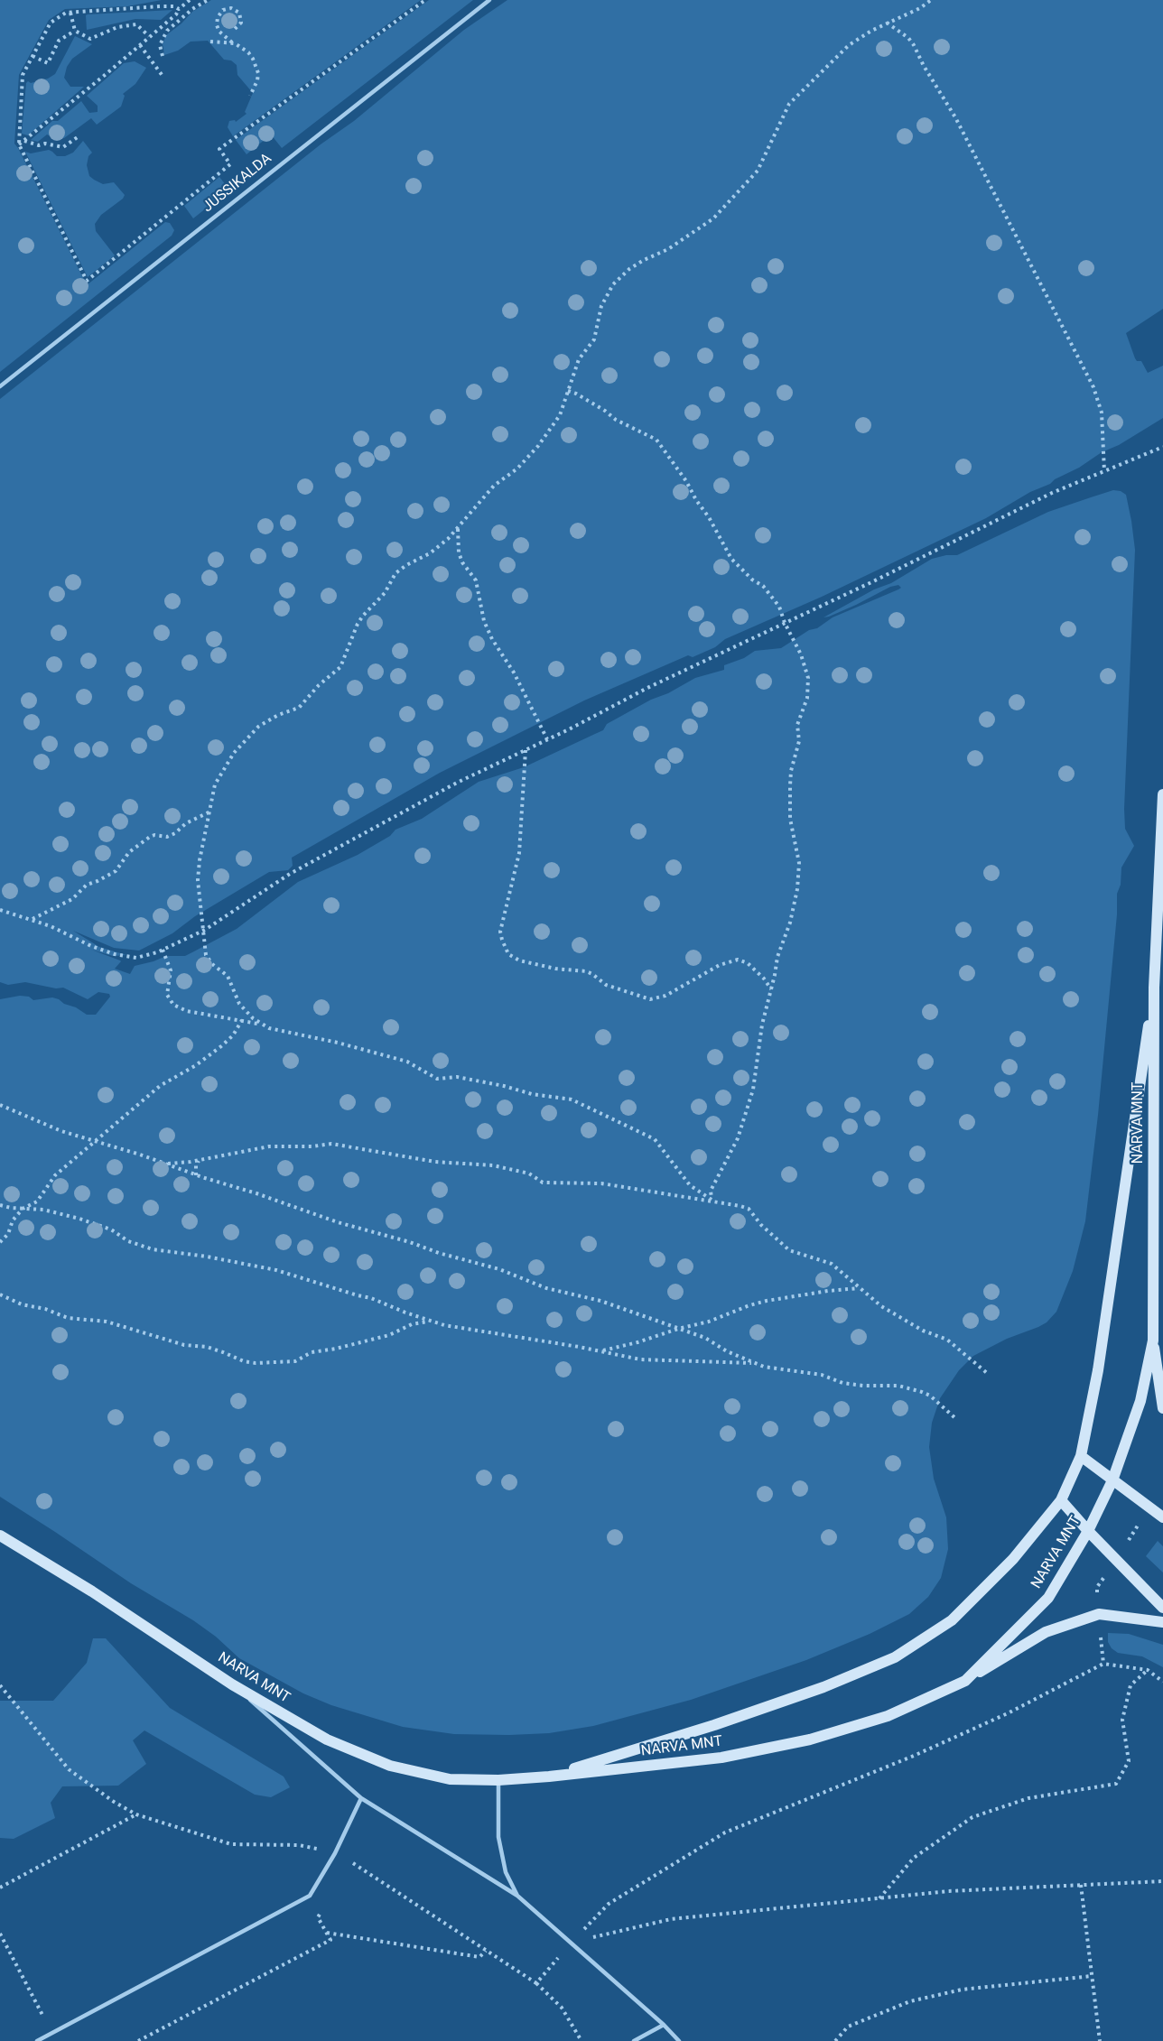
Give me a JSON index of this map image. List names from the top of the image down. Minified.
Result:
{"streets":{"main road":["NARVA MNT"],"lane":["JUSSIKALDA"]}}
